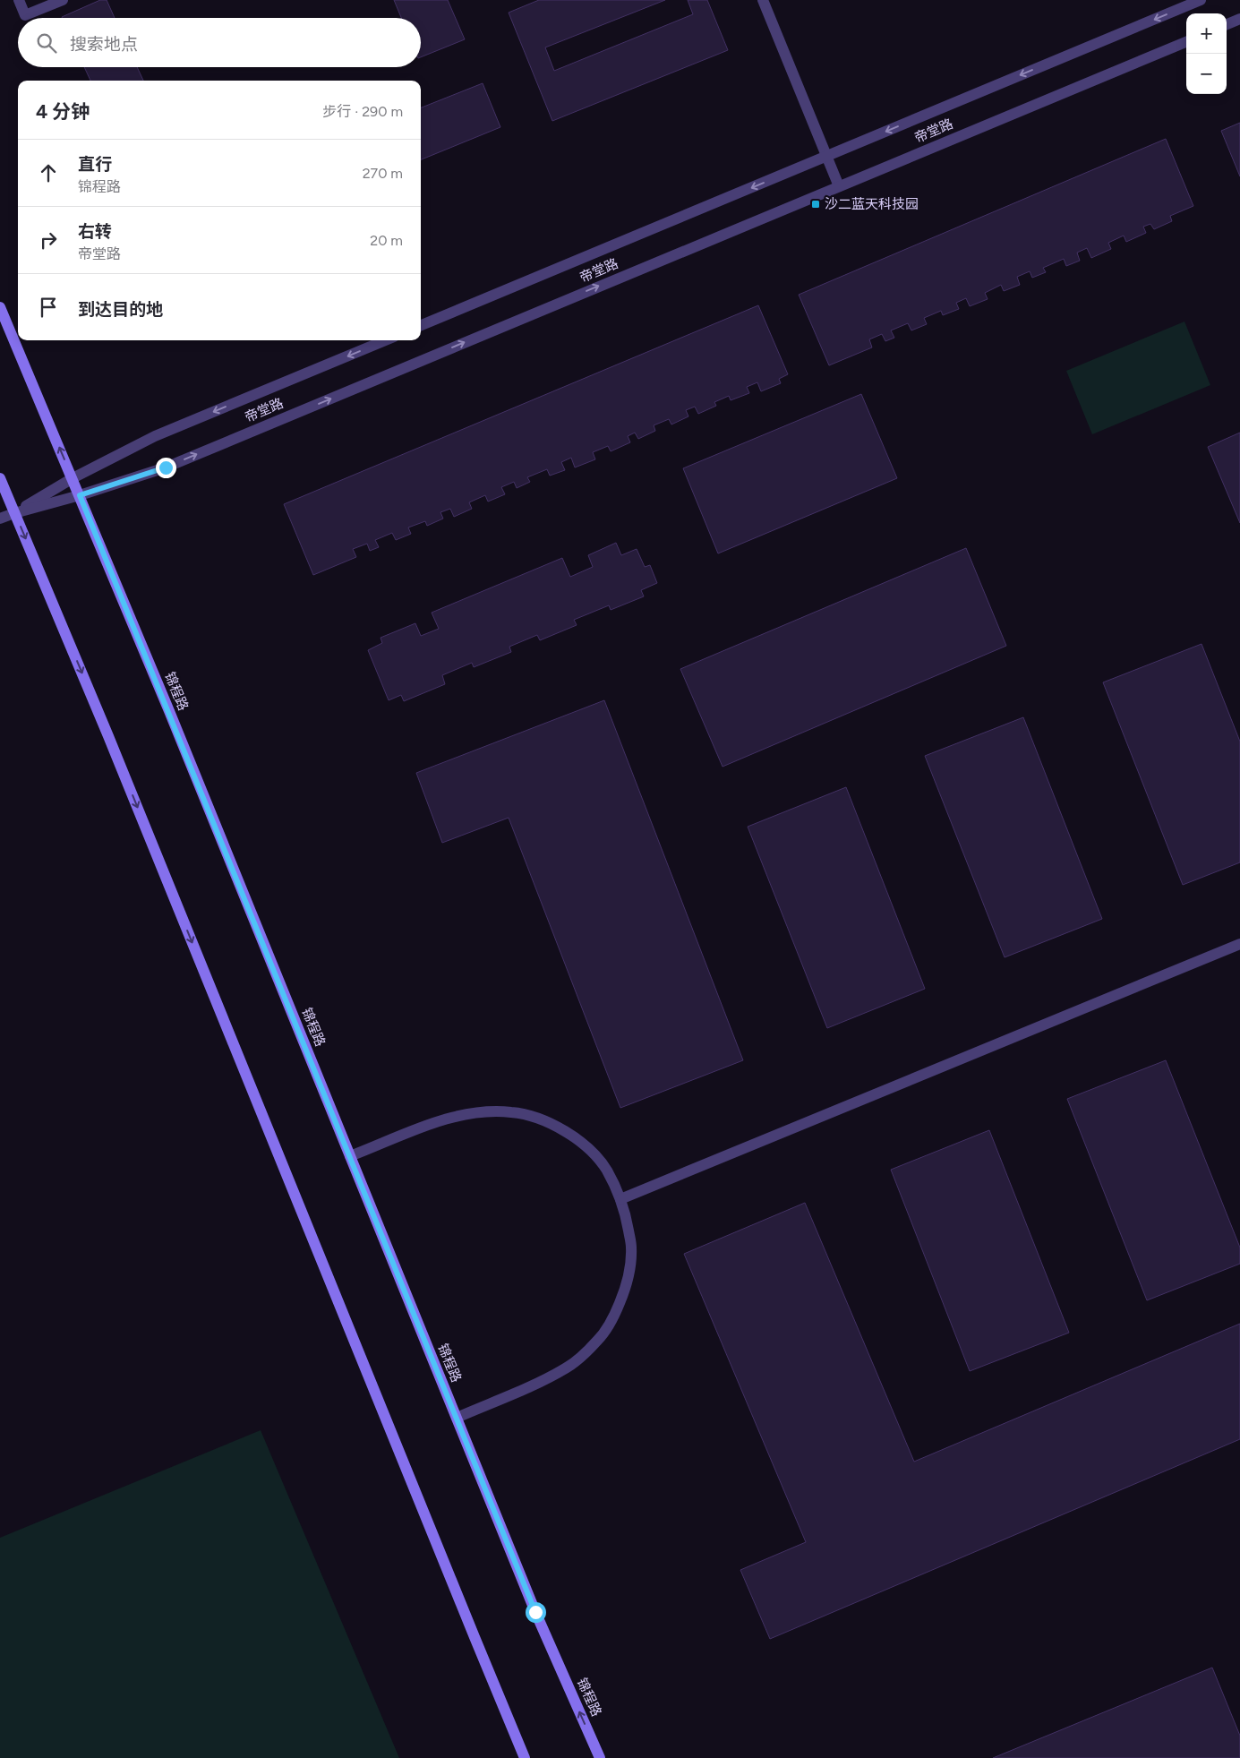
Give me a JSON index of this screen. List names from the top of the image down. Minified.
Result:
{"streets":{"main road":["锦程路"],"street":["帝堂路"]},"crossings":[["帝堂路","锦程路"]],"places":{"transit":["沙二蓝天科技园"]},"page":{"map_buttons":["+","−"],"search":"搜索地点","heading":["4 分钟","步行 · 290 m"],"list":[["直行","锦程路","270 m"],["右转","帝堂路","20 m"],"到达目的地"]}}
